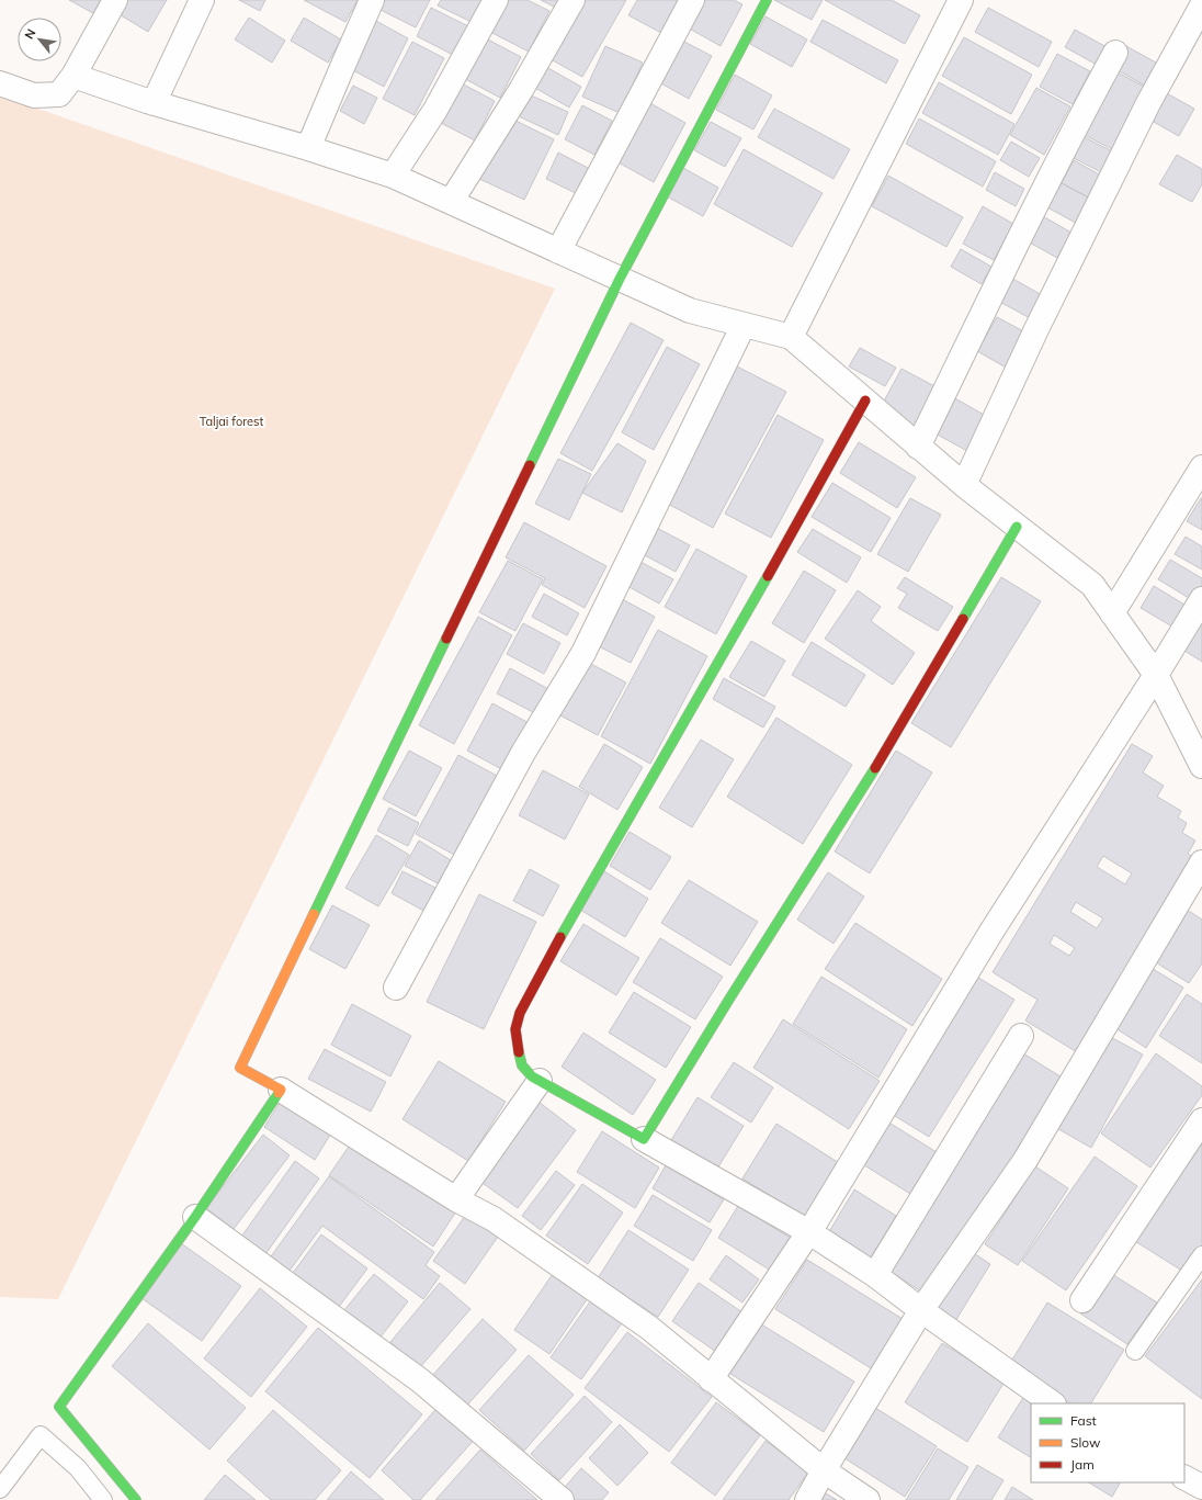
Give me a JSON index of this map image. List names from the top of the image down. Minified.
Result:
{"parks":["Taljai forest"],"legend":["Fast","Slow","Jam"],"north":"top left"}
